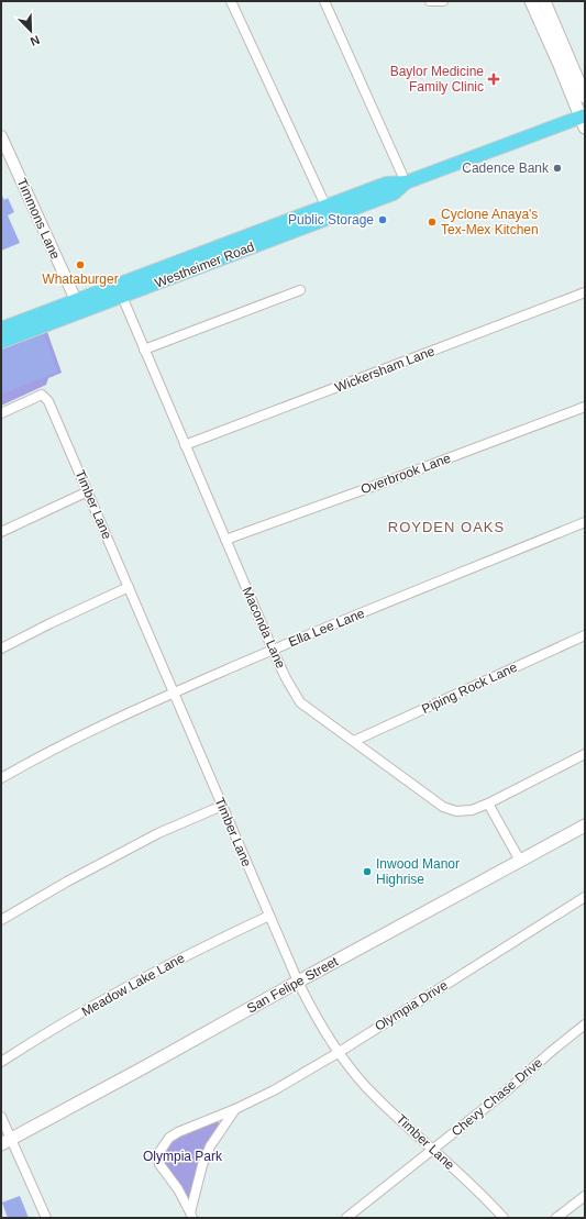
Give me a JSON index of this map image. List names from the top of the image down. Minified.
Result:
{"streets":{"main road":["Westheimer Road","San Felipe Street"],"street":["Timmons Lane","Wickersham Lane","Overbrook Lane","Timber Lane","Maconda Lane","Ella Lee Lane","Piping Rock Lane","Meadow Lake Lane","Olympia Drive","Chevy Chase Drive"]},"crossings":[["Timmons Lane","Westheimer Road"],["Westheimer Road","Maconda Lane"],["Wickersham Lane","Maconda Lane"],["Overbrook Lane","Maconda Lane"],["Timber Lane","Ella Lee Lane"],["Timber Lane","Meadow Lake Lane"],["Timber Lane","San Felipe Street"],["Timber Lane","Olympia Drive"],["Timber Lane","Chevy Chase Drive"],["Maconda Lane","Ella Lee Lane"],["Maconda Lane","Piping Rock Lane"]],"districts":["ROYDEN OAKS"],"parks":["Olympia Park"],"places":{"health":["Baylor Medicine Family Clinic"],"other":["Cadence Bank","Public Storage","Cyclone Anaya's Tex-Mex Kitchen","Whataburger","Inwood Manor Highrise"]},"north":"bottom right"}
